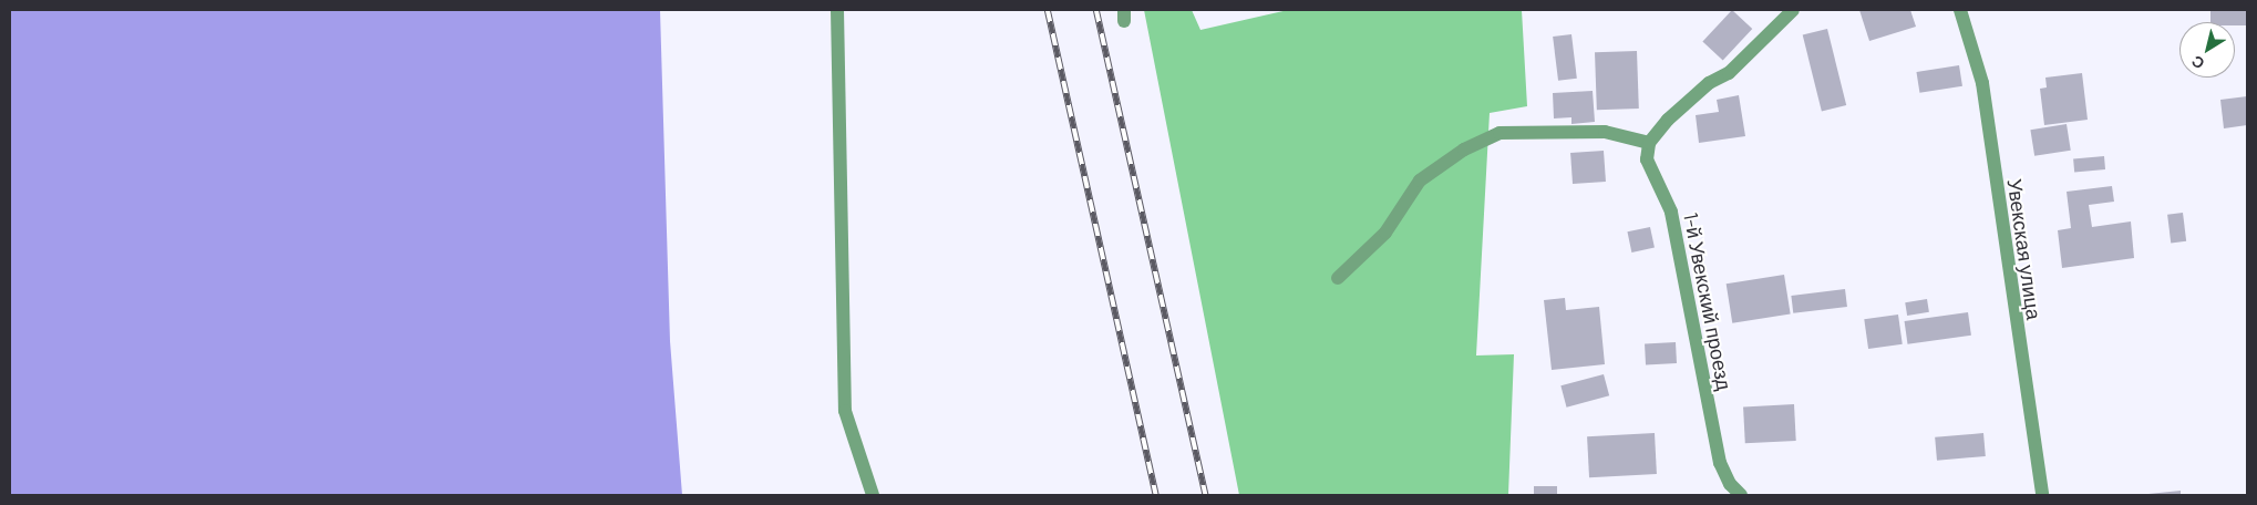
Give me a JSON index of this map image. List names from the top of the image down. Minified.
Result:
{"streets":{"street":["Увекская улица","1-й Увекский проезд"]},"north":"bottom left"}
